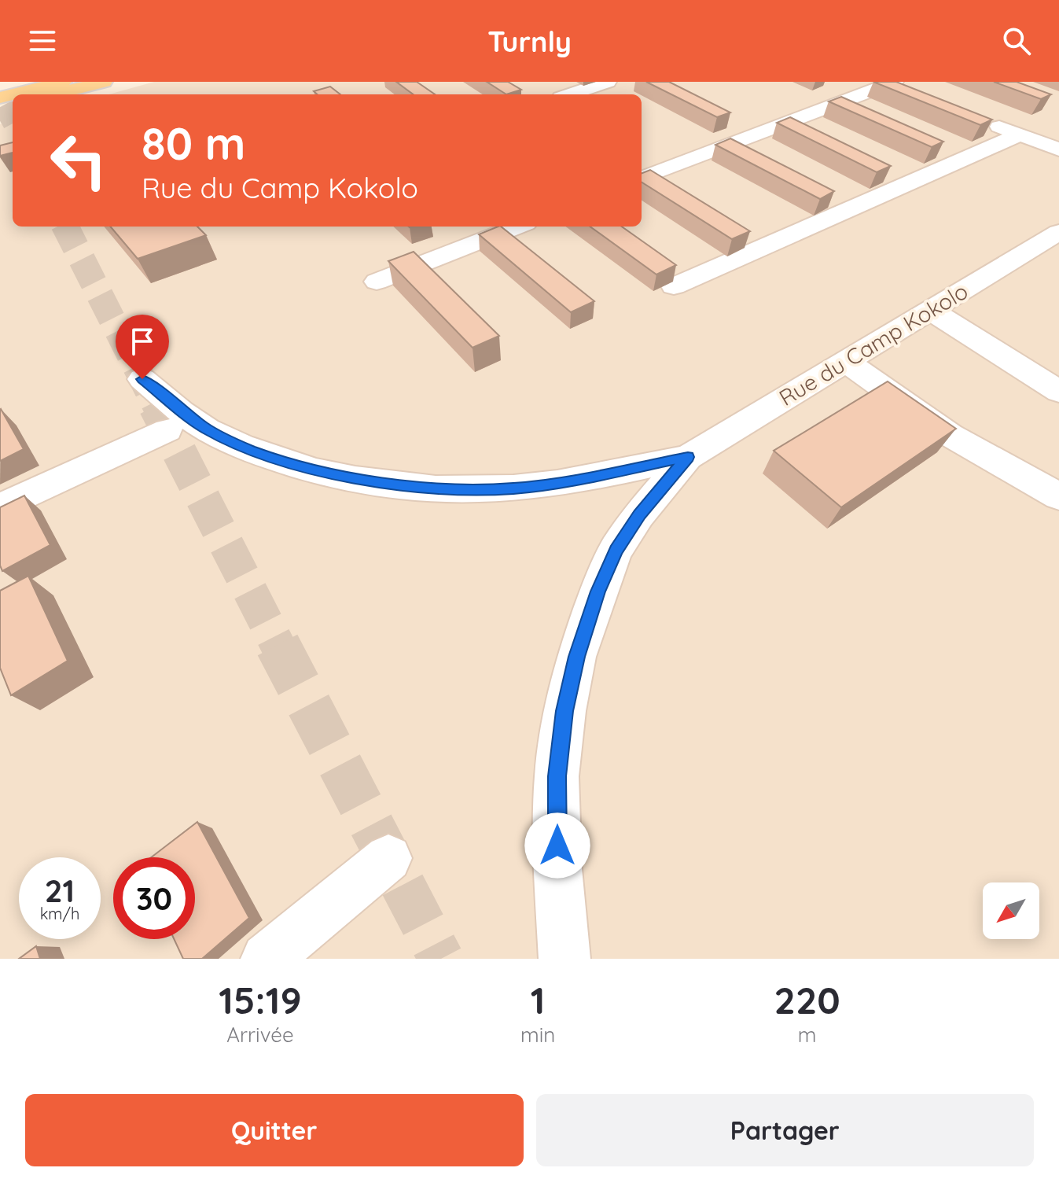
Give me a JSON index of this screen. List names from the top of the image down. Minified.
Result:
{"streets":{"street":["Rue du Camp Kokolo"]},"north":"bottom left","page":{"header":"Turnly","turn":["80 m","Rue du Camp Kokolo"],"speed":"21 km/h","limit":"30","eta":["15:19","Arrivée","1","min","220","m"],"buttons":["Quitter","Partager"]}}
